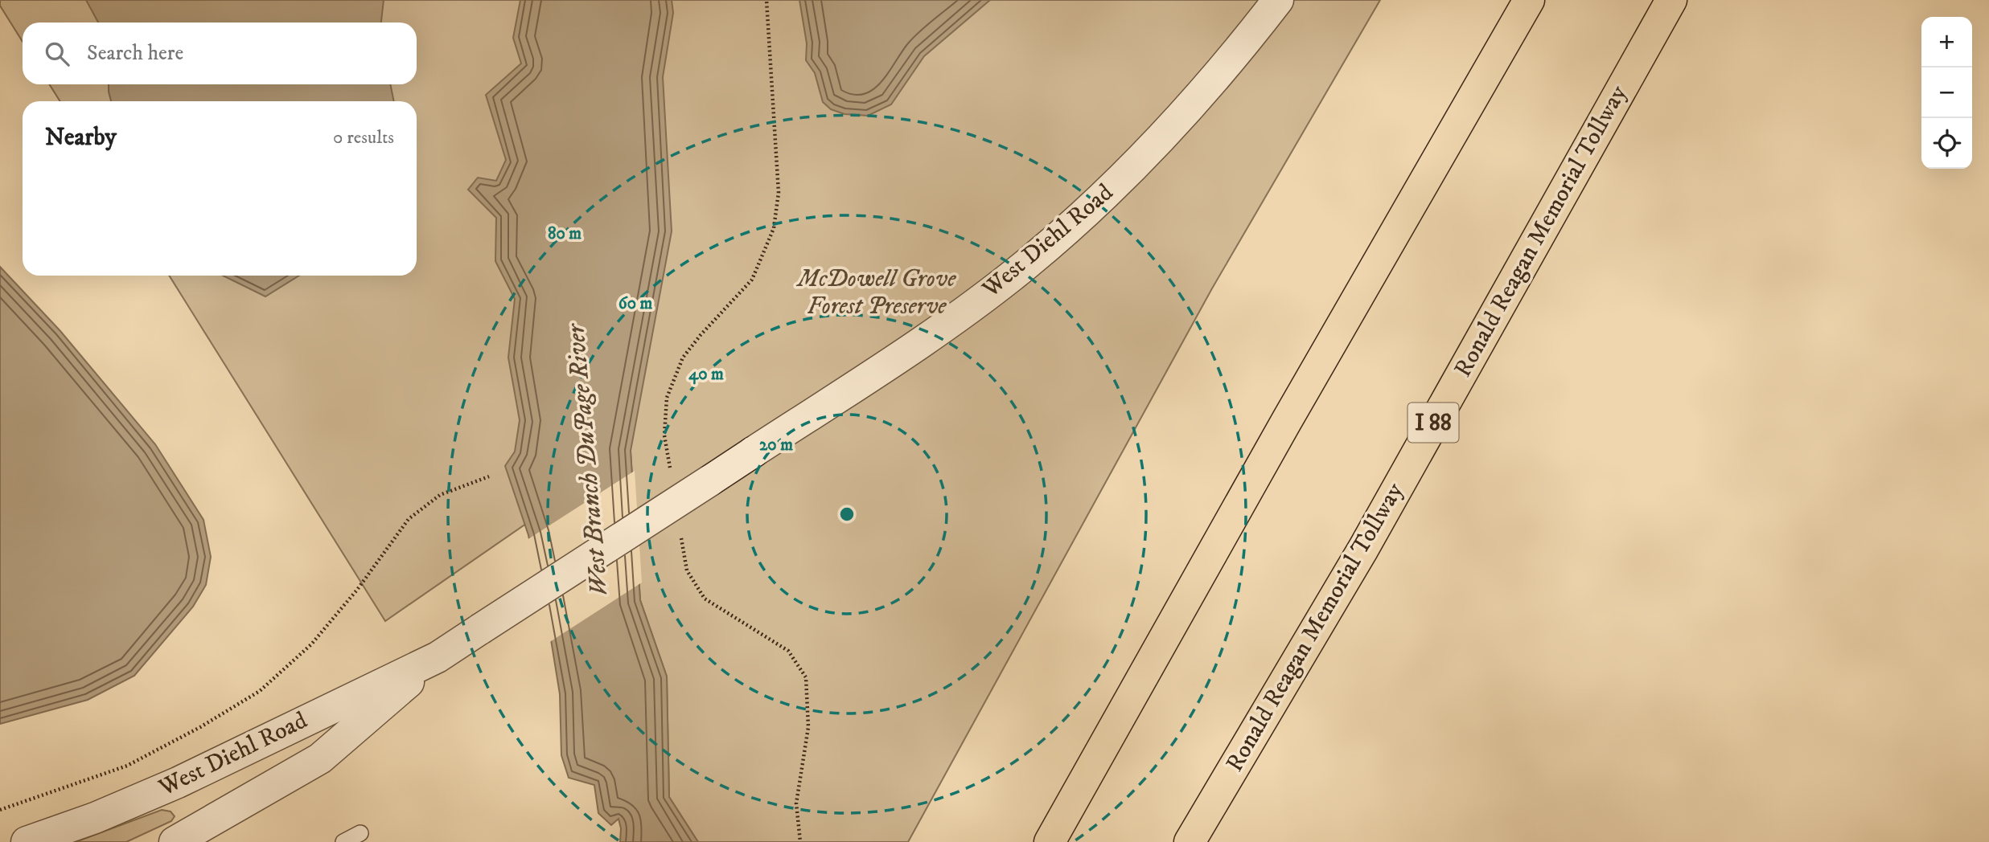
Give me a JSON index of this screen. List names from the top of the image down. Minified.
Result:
{"streets":{"highway":["Ronald Reagan Memorial Tollway","I 88"],"street":["West Diehl Road"]},"water":["West Branch DuPage River"],"parks":["McDowell Grove Forest Preserve"],"page":{"map_buttons":["+","−"],"search":"Search here","heading":["Nearby","0 results"]},"rings":["80 m","60 m","40 m","20 m"]}
